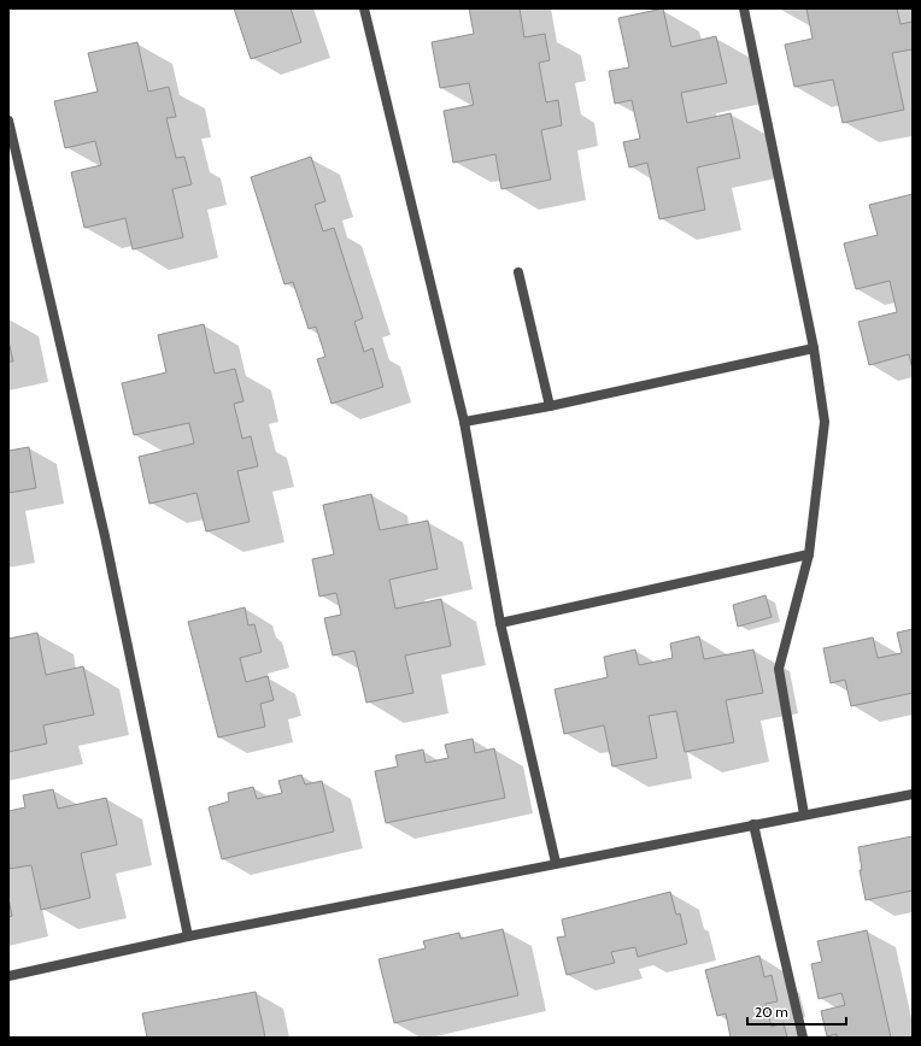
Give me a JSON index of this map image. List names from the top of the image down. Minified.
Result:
{"scale_bar":"20 m"}
